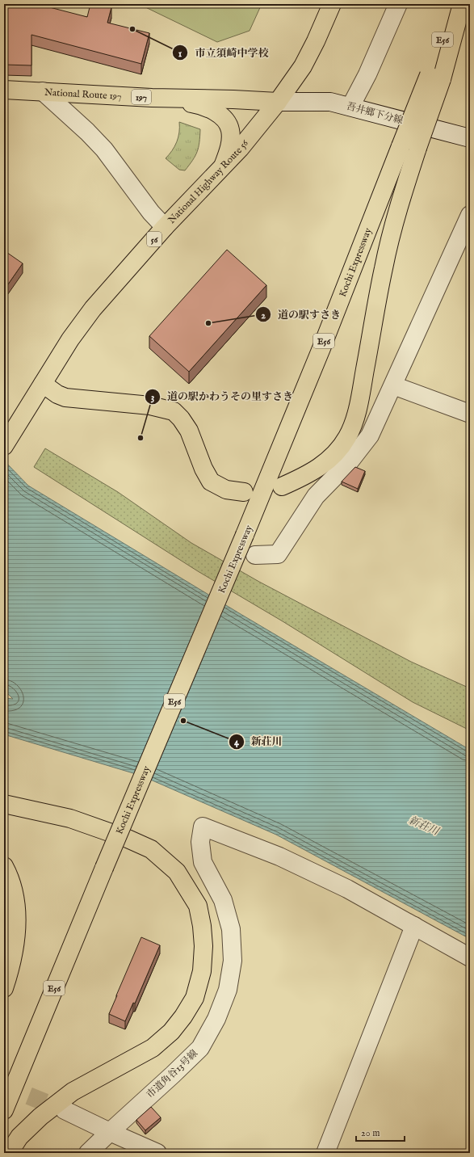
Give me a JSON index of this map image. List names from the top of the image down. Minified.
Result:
{"streets":{"highway":["E56","National Route 197","197","National Highway Route 56","56","Kochi Expressway"],"street":["吾井郷下分線","市道角谷13号線"]},"crossings":[["National Route 197","吾井郷下分線"],["National Route 197","National Highway Route 56"],["吾井郷下分線","National Highway Route 56"]],"water":["新荘川"],"places":["市立須崎中学校","道の駅すさき","道の駅かわうその里すさき","新荘川"],"scale_bar":"20 m"}
